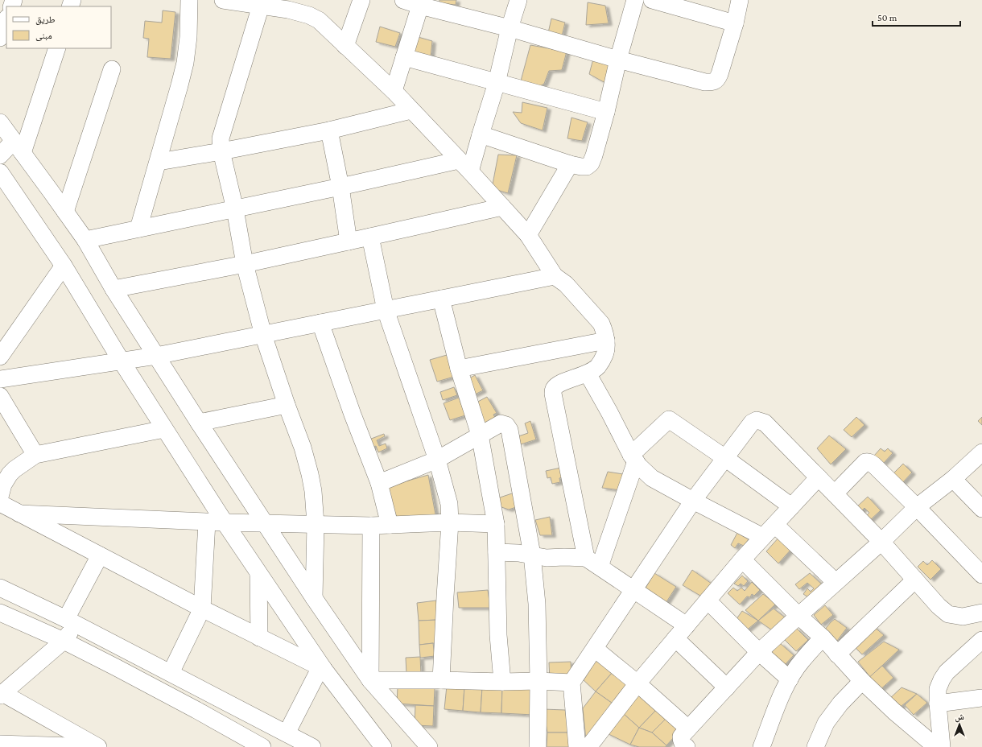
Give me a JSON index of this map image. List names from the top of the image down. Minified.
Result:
{"legend":["طريق","مبنى"],"scale_bar":"50 m","north":"top"}
